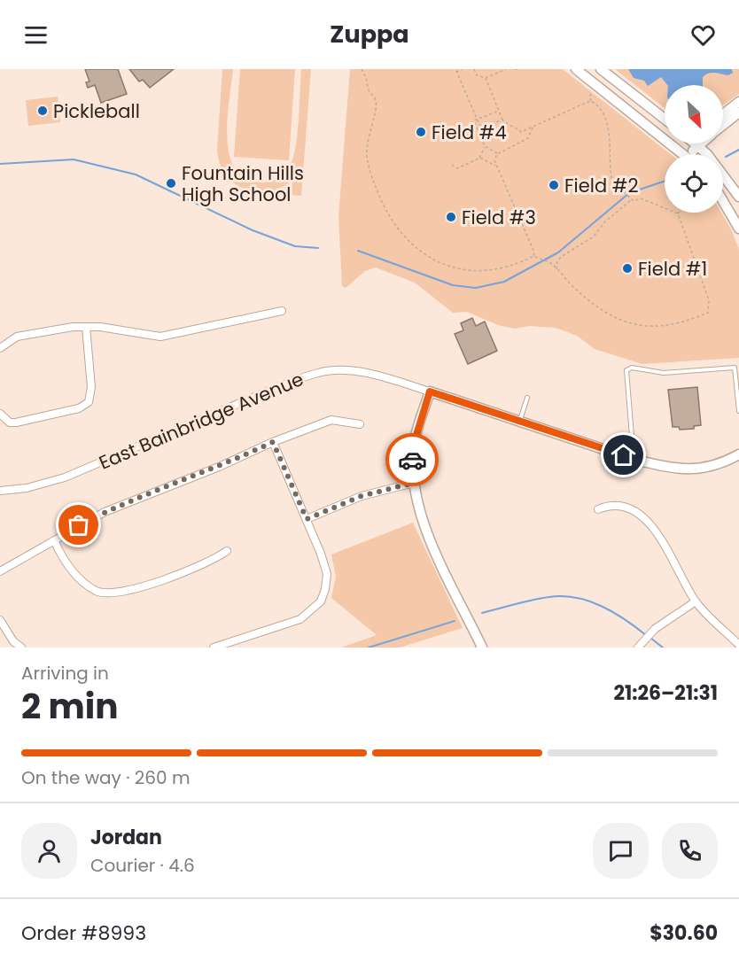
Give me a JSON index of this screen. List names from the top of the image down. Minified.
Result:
{"streets":{"street":["East Bainbridge Avenue"]},"places":["Pickleball","Field #4","Fountain Hills High School","Field #2","Field #3","Field #1"],"north":"bottom right","page":{"header":"Zuppa","heading":["2 min","Arriving in","21:26–21:31"],"panel":["Jordan","Courier · 4.6","Order #8993","$30.60"],"bar":"On the way · 260 m"}}
